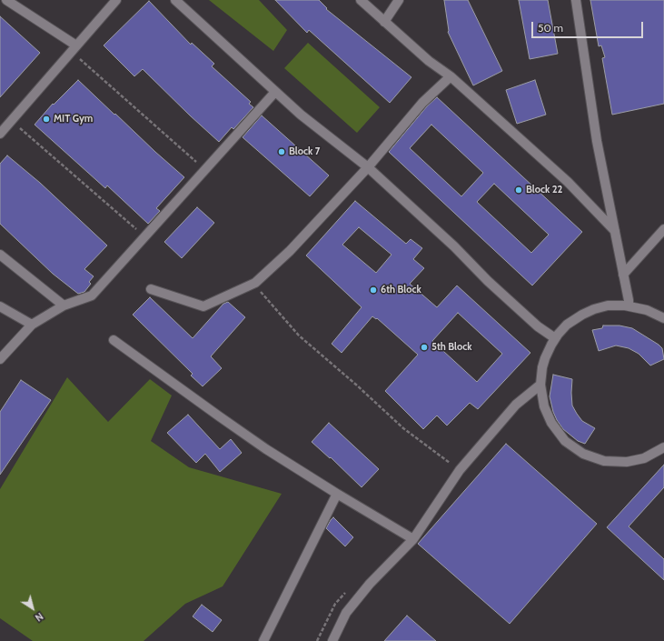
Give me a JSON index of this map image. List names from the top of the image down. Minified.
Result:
{"places":["MIT Gym","Block 7","Block 22","6th Block","5th Block"],"scale_bar":"50 m","north":"bottom right"}
